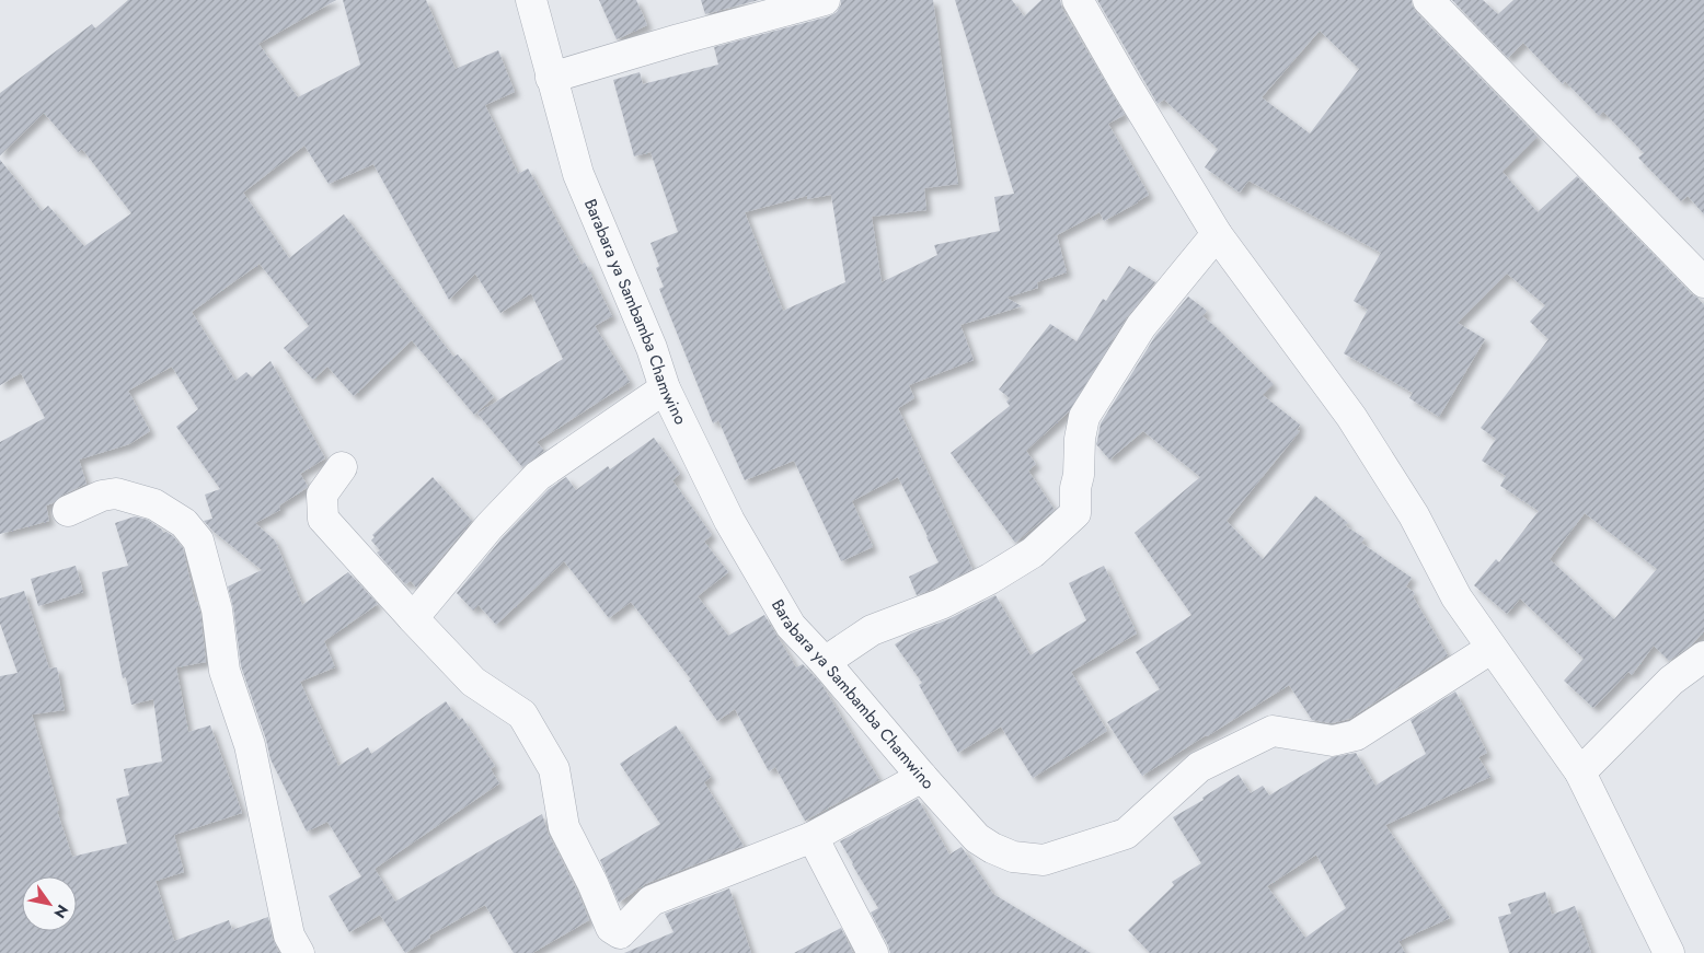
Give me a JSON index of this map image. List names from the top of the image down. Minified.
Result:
{"streets":{"street":["Barabara ya Sambamba Chamwino"]},"north":"bottom right"}
